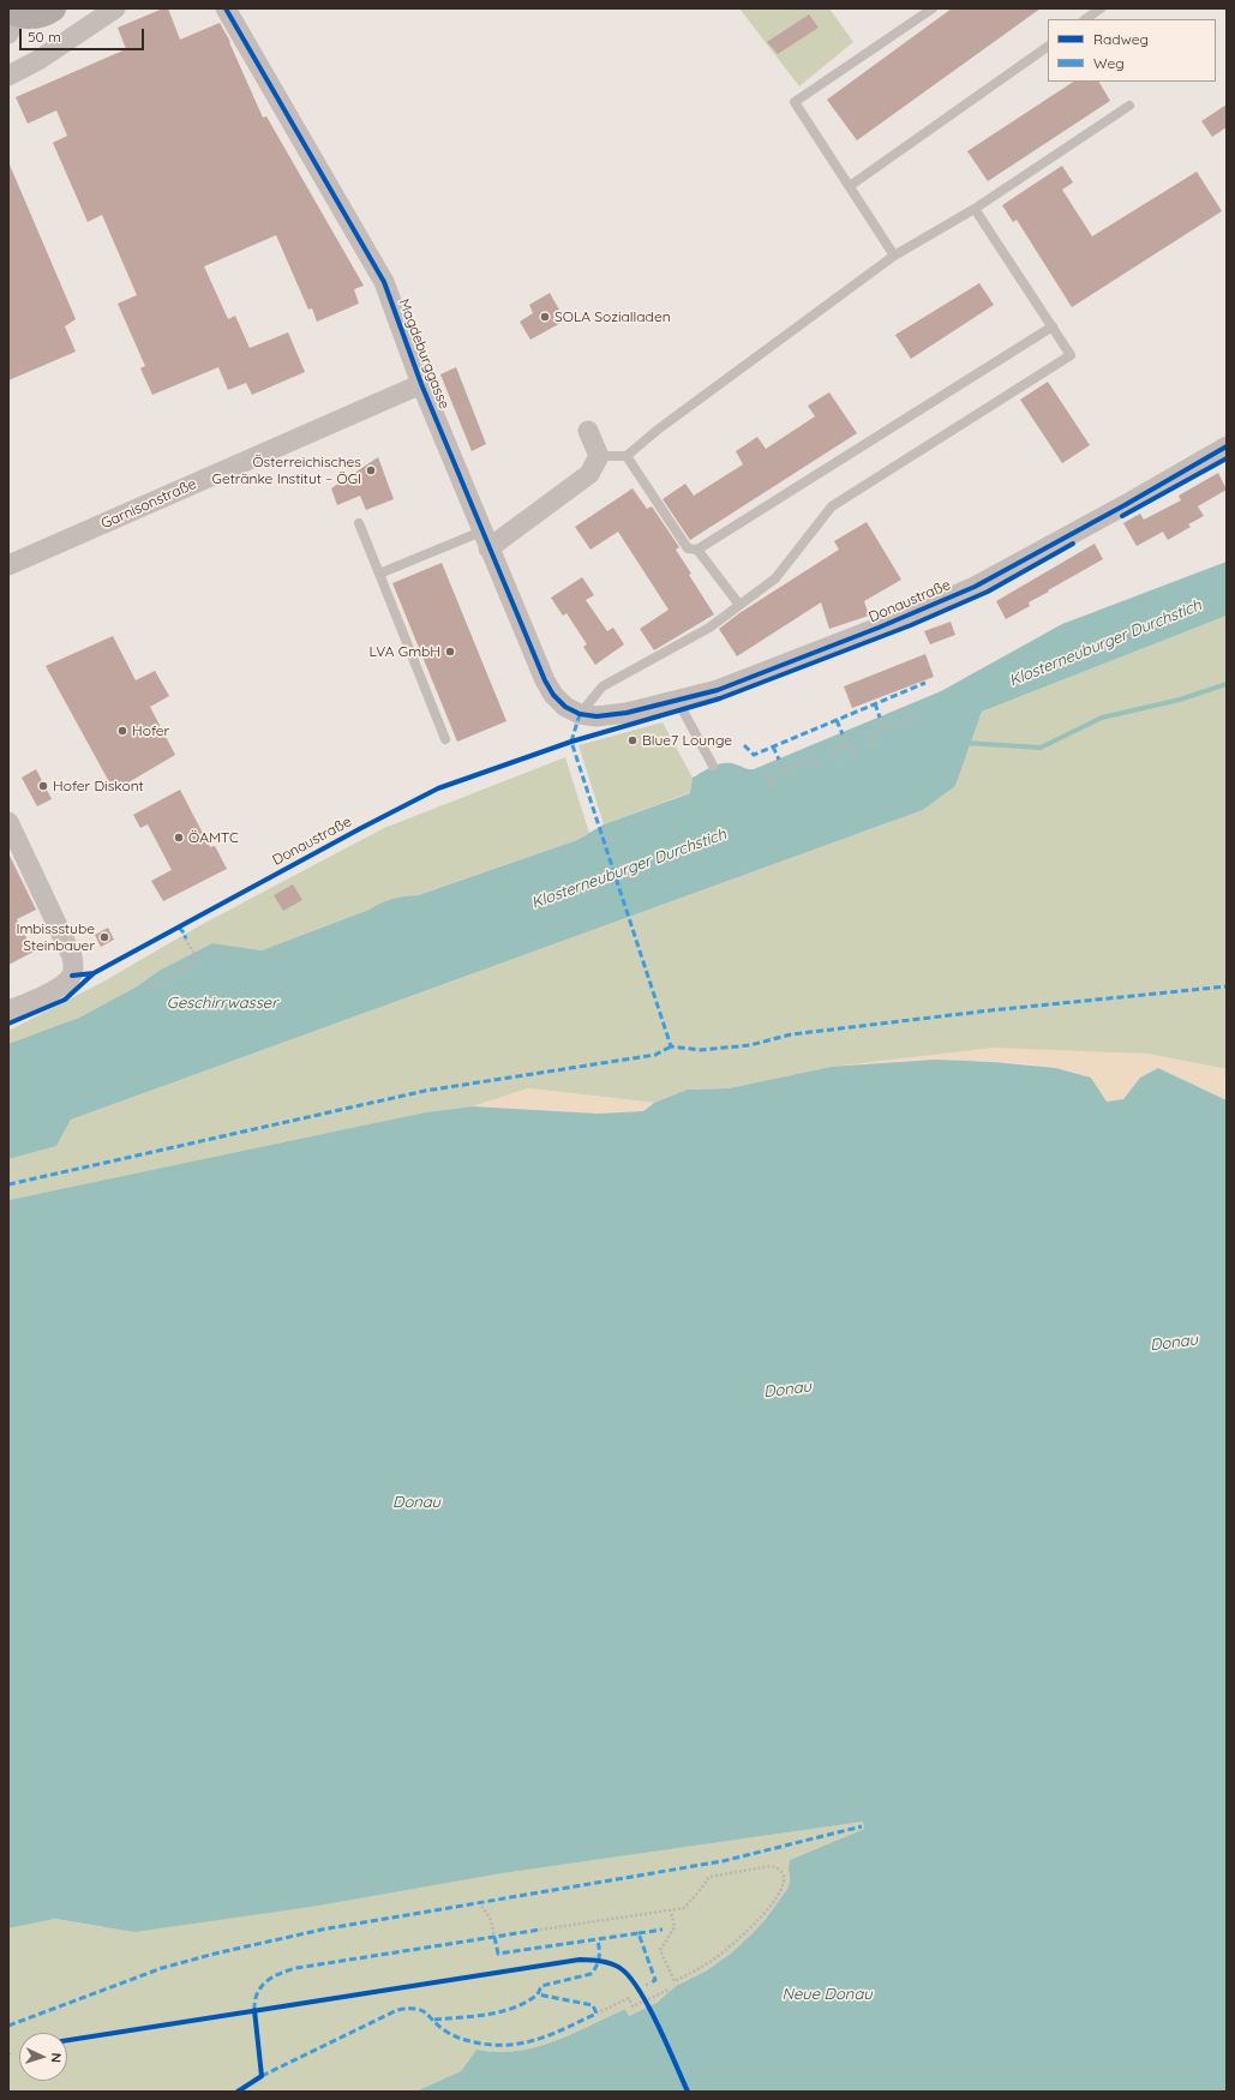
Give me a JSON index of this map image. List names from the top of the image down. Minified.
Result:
{"streets":{"street":["Magdeburggasse","Garnisonstraße","Donaustraße"]},"crossings":[["Magdeburggasse","Garnisonstraße"],["Magdeburggasse","Donaustraße"]],"water":["Klosterneuburger Durchstich","Geschirrwasser","Donau","Neue Donau"],"places":["SOLA Sozialladen","Österreichisches Getränke Institut – ÖGI","LVA GmbH","Hofer","Blue7 Lounge","Hofer Diskont","ÖAMTC","Imbissstube Steinbauer"],"legend":["Radweg","Weg"],"scale_bar":"50 m","north":"right"}
